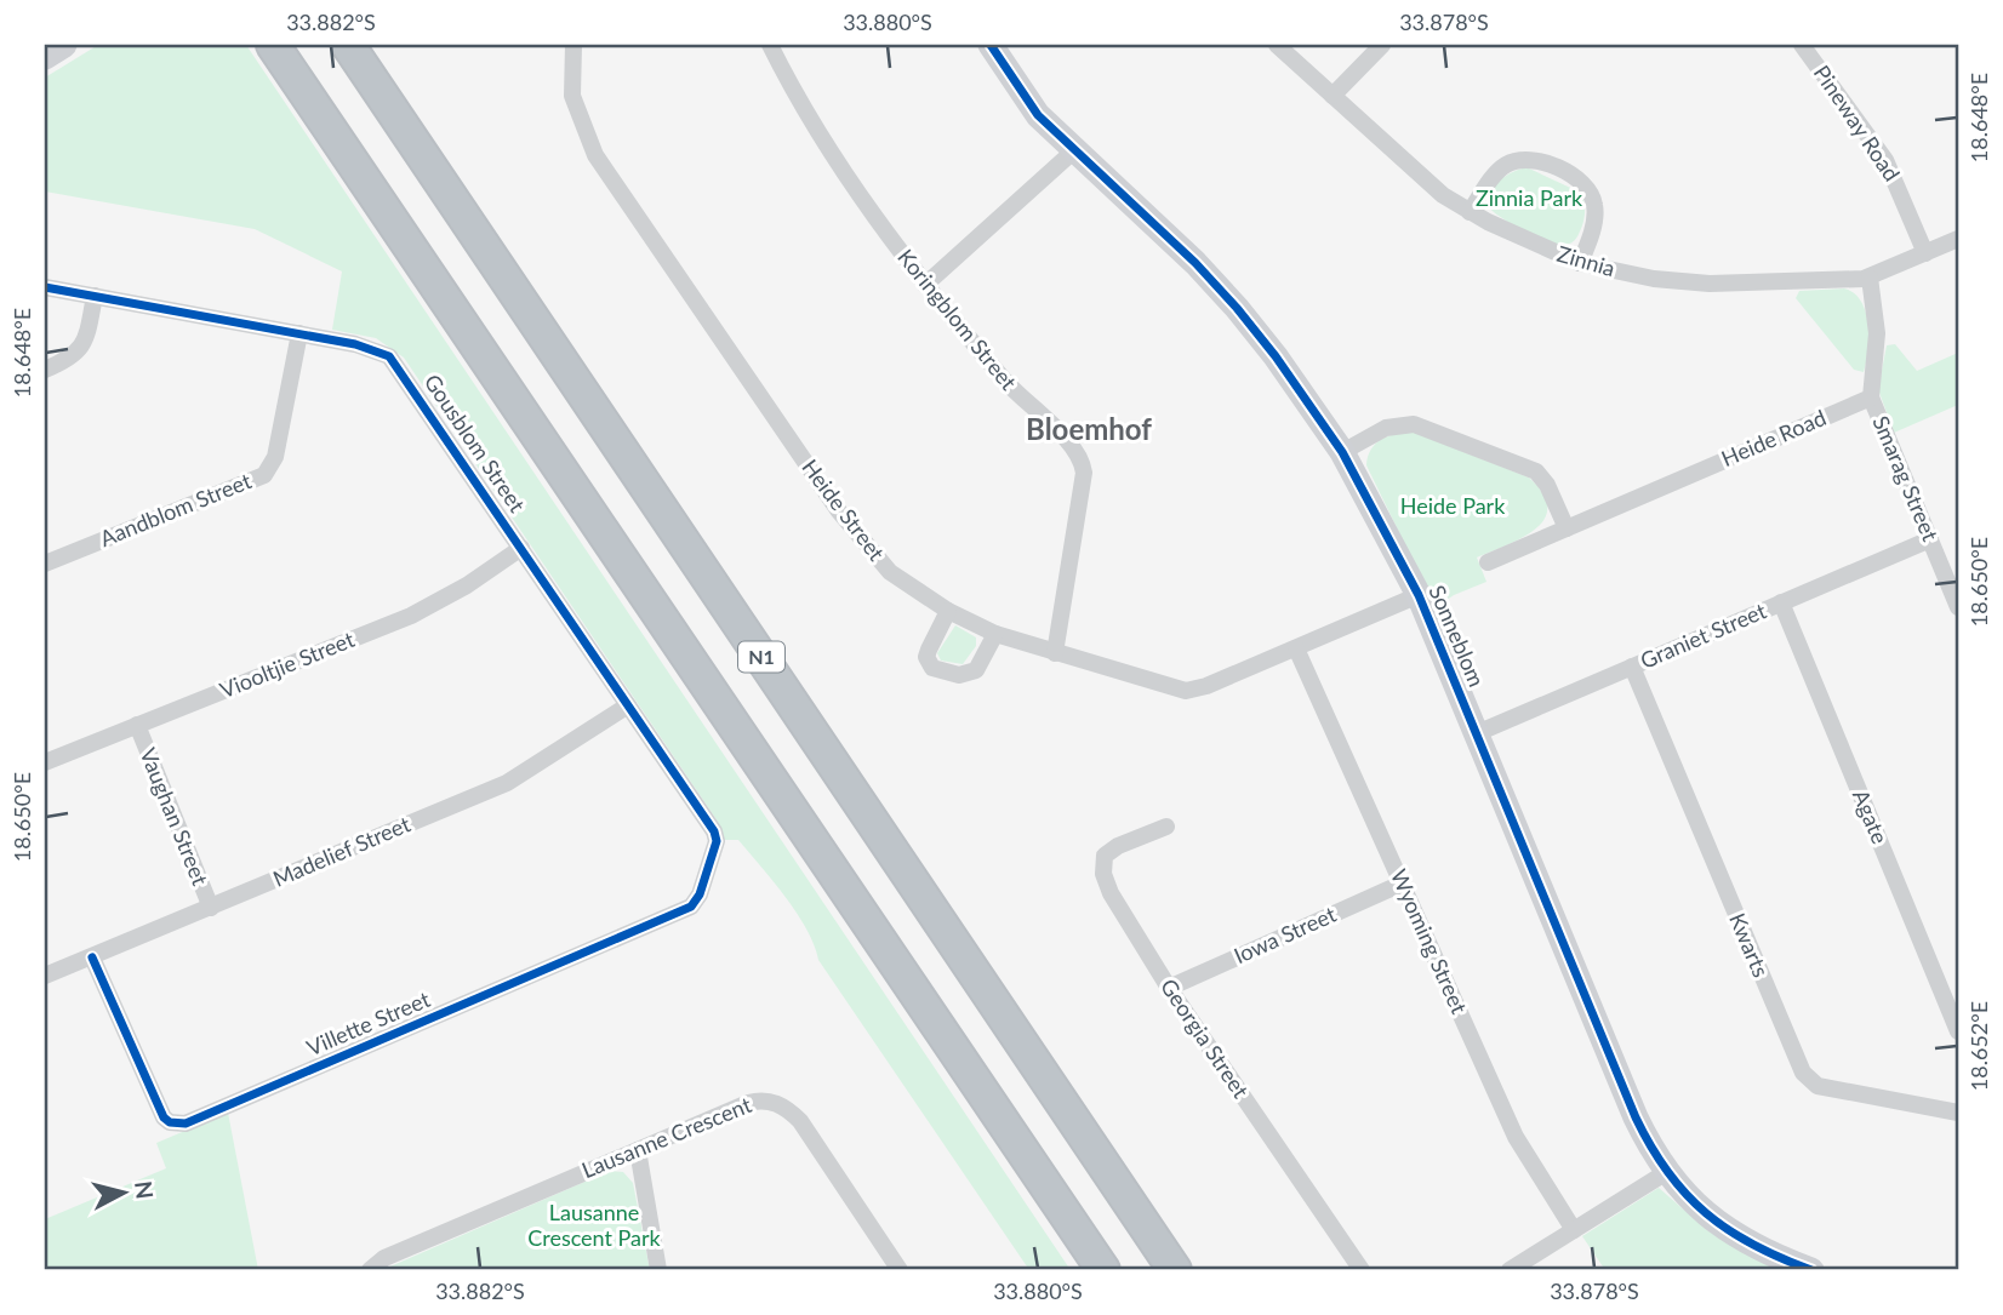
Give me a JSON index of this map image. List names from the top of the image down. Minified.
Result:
{"streets":{"highway":["N1"],"street":["Pineway Road","Zinnia","Koringblom Street","Heide Road","Gousblom Street","Smarag Street","Aandblom Street","Heide Street","Sonneblom","Graniet Street","Viooltjie Street","Vaughan Street","Agate","Madelief Street","Iowa Street","Wyoming Street","Kwarts","Villette Street","Georgia Street","Lausanne Crescent"]},"crossings":[["Pineway Road","Zinnia"],["Koringblom Street","Heide Street"],["Heide Road","Smarag Street"],["Gousblom Street","Aandblom Street"],["Gousblom Street","Viooltjie Street"],["Gousblom Street","Madelief Street"],["Gousblom Street","Villette Street"],["Smarag Street","Graniet Street"],["Heide Street","Sonneblom"],["Heide Street","Wyoming Street"],["Sonneblom","Graniet Street"],["Graniet Street","Agate"],["Graniet Street","Kwarts"],["Viooltjie Street","Vaughan Street"],["Vaughan Street","Madelief Street"],["Madelief Street","Villette Street"],["Iowa Street","Wyoming Street"],["Iowa Street","Georgia Street"]],"districts":["Bloemhof"],"parks":["Zinnia Park","Heide Park","Lausanne Crescent Park"],"north":"right","coordinates":["33.882°S","33.880°S","33.878°S","18.648°E","18.650°E","18.652°E"]}
